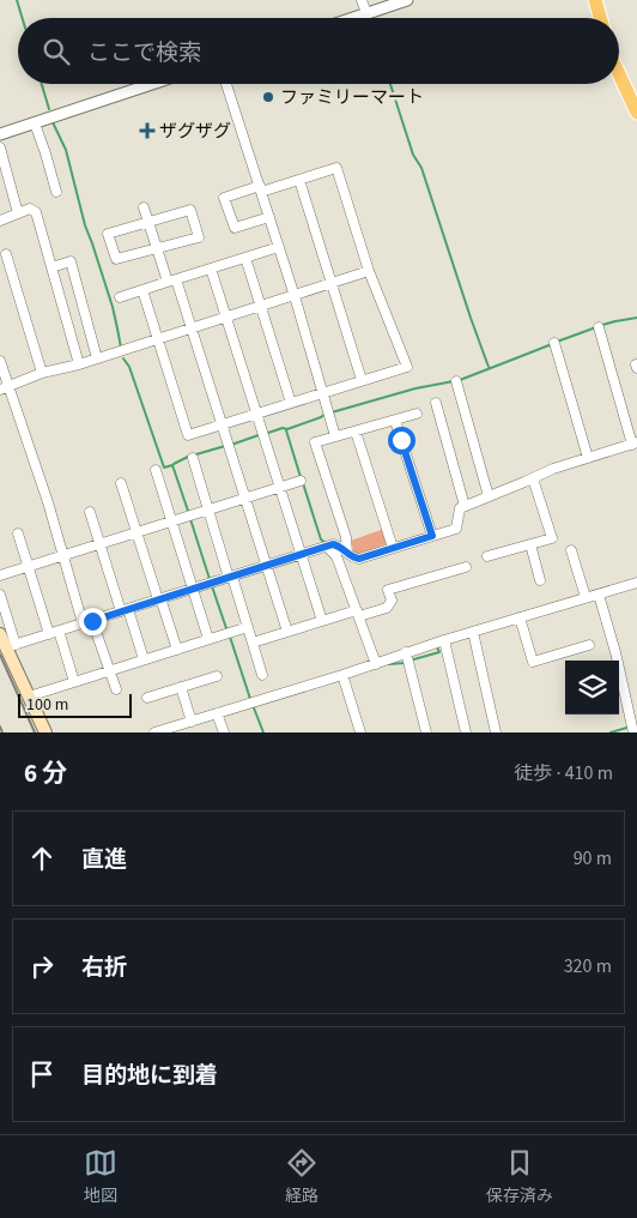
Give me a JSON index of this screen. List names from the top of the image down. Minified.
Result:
{"places":{"other":["ファミリーマート"],"health":["ザグザグ"]},"scale_bar":"100 m","page":{"search":"ここで検索","scale":"100 m","heading":["6 分","徒歩 · 410 m"],"list":[["直進","90 m"],["右折","320 m"],"目的地に到着"],"nav":["地図","経路","保存済み"]}}
